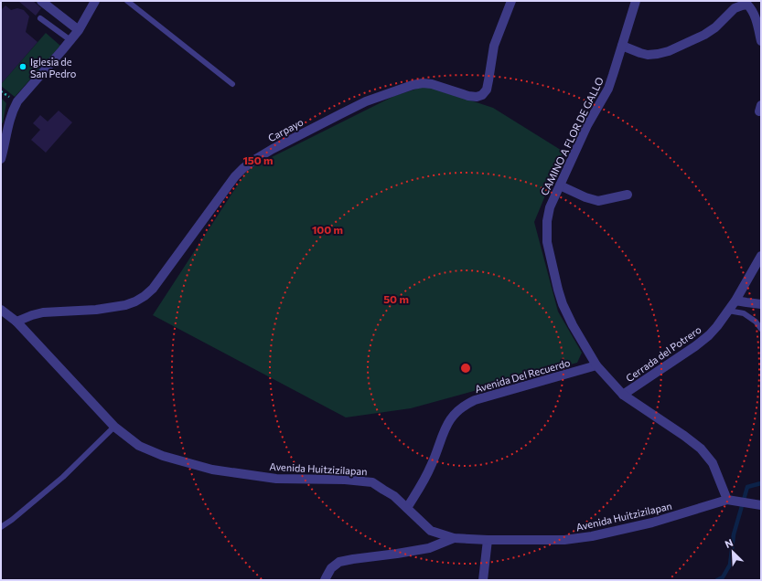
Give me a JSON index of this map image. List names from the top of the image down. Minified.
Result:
{"streets":{"street":["Carpayo","CAMINO A FLOR DE GALLO","Cerrada del Potrero","Avenida Del Recuerdo","Avenida Huitzizilapan"]},"crossings":[["Carpayo","Avenida Huitzizilapan"],["CAMINO A FLOR DE GALLO","Cerrada del Potrero"],["CAMINO A FLOR DE GALLO","Avenida Del Recuerdo"],["CAMINO A FLOR DE GALLO","Avenida Huitzizilapan"],["Avenida Del Recuerdo","Avenida Huitzizilapan"]],"places":["Iglesia de San Pedro"],"north":"top left","rings":["150 m","100 m","50 m"]}
